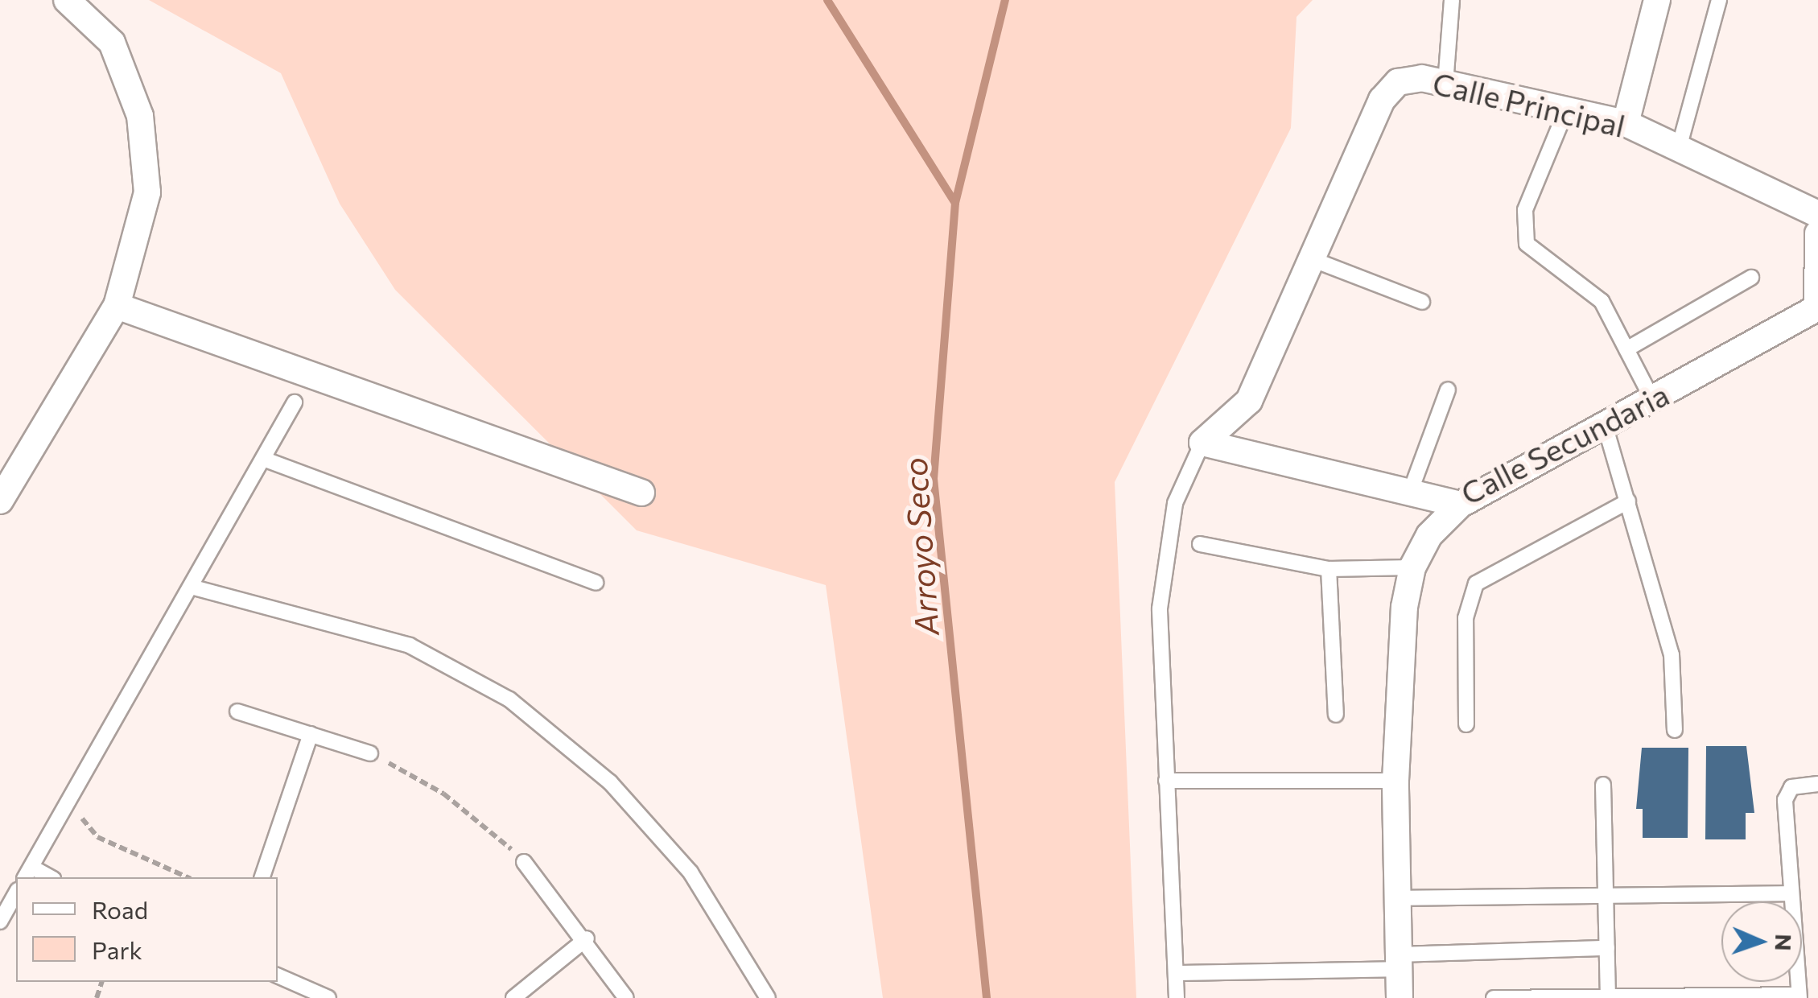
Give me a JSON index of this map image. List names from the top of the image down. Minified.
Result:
{"streets":{"street":["Calle Principal","Calle Secundaria"]},"crossings":[["Calle Principal","Calle Secundaria"]],"water":["Arroyo Seco"],"legend":["Road","Park"],"north":"right"}
